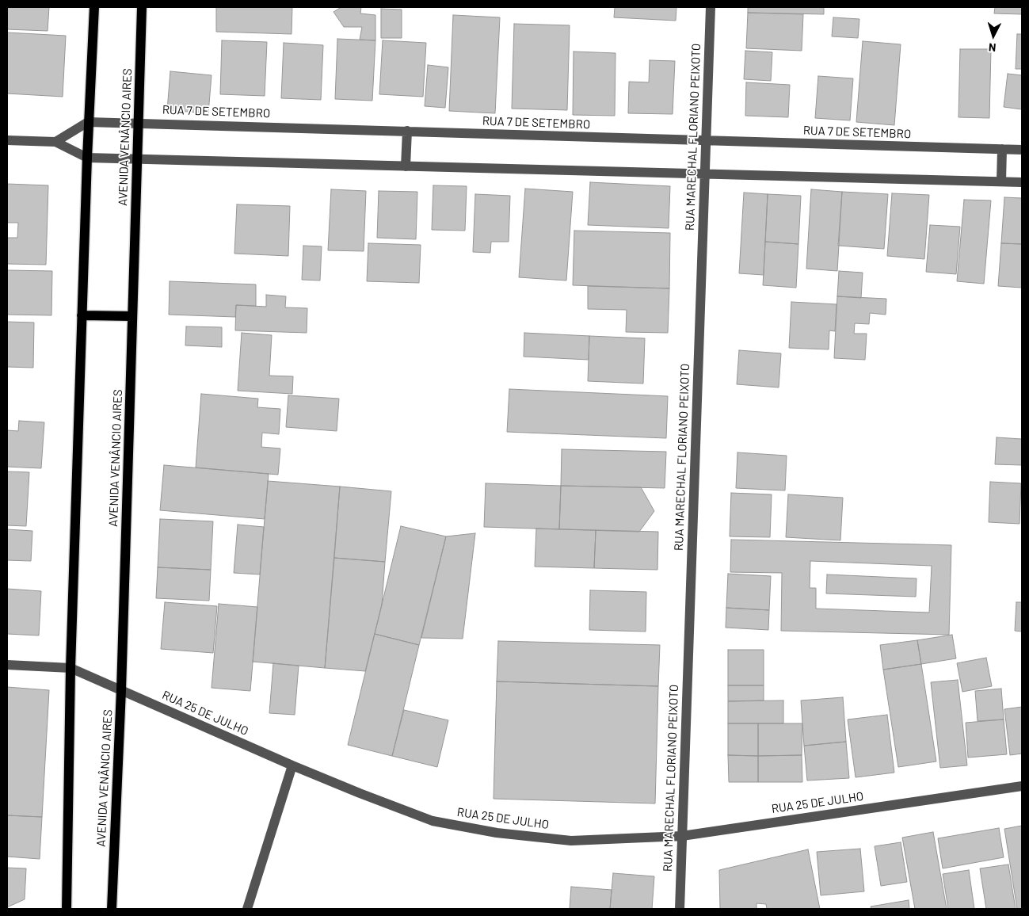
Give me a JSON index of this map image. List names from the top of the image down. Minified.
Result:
{"streets":{"main road":["AVENIDA VENÂNCIO AIRES"],"street":["RUA 7 DE SETEMBRO","RUA MARECHAL FLORIANO PEIXOTO","RUA 25 DE JULHO"]},"crossings":[["RUA 7 DE SETEMBRO","AVENIDA VENÂNCIO AIRES"],["RUA 7 DE SETEMBRO","RUA MARECHAL FLORIANO PEIXOTO"],["AVENIDA VENÂNCIO AIRES","RUA 25 DE JULHO"],["RUA MARECHAL FLORIANO PEIXOTO","RUA 25 DE JULHO"]],"north":"bottom"}
